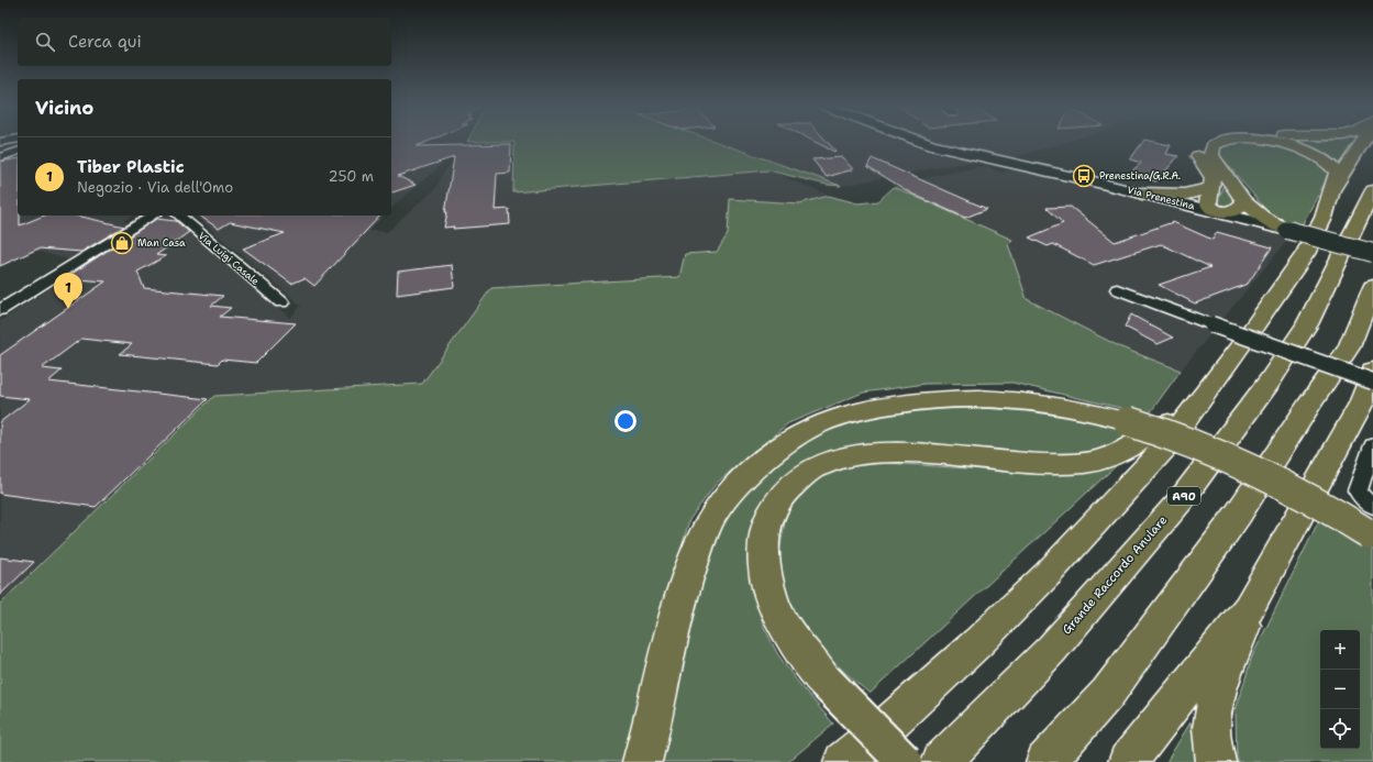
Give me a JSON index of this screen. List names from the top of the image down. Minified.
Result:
{"streets":{"highway":["A90","Grande Raccordo Anulare"],"main road":["Via Prenestina"],"street":["Via Luigi Casale"]},"places":{"bus stop":["Prenestina/G.R.A."],"shop":["Man Casa"]},"page":{"search":"Cerca qui","heading":"Vicino","list":[{"mark":"1","name":"Tiber Plastic","note":"Negozio · Via dell'Omo","value":"250 m"}],"pins":"1","map_buttons":["+","−"]}}
